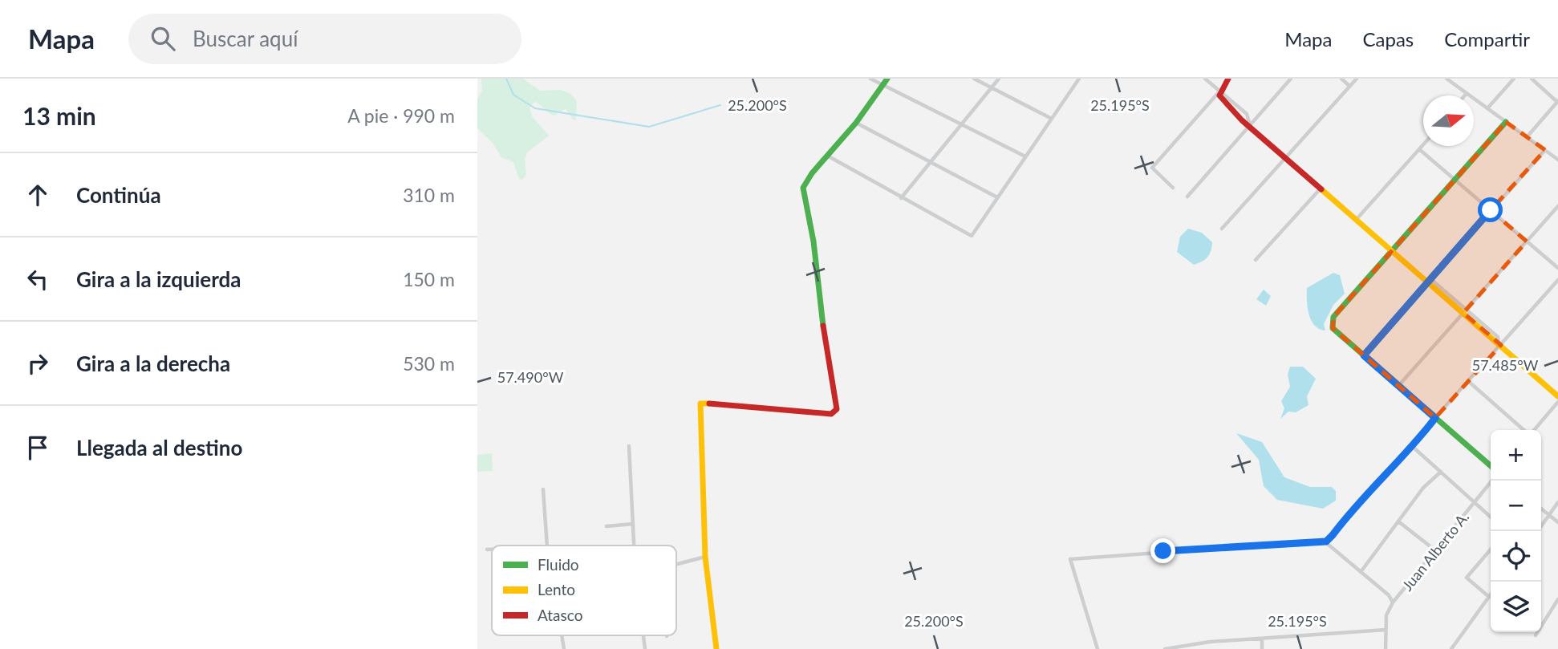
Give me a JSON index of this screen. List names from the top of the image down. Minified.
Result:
{"streets":{"street":["Juan Alberto A."]},"legend":["Fluido","Lento","Atasco"],"north":"right","page":{"header":"Mapa","search":"Buscar aquí","nav":["Mapa","Capas","Compartir"],"heading":["13 min","A pie · 990 m"],"list":[["Continúa","310 m"],["Gira a la izquierda","150 m"],["Gira a la derecha","530 m"],"Llegada al destino"],"map_buttons":["+","−"]},"coordinates":["25.200°S","25.195°S","57.485°W","57.490°W"]}
